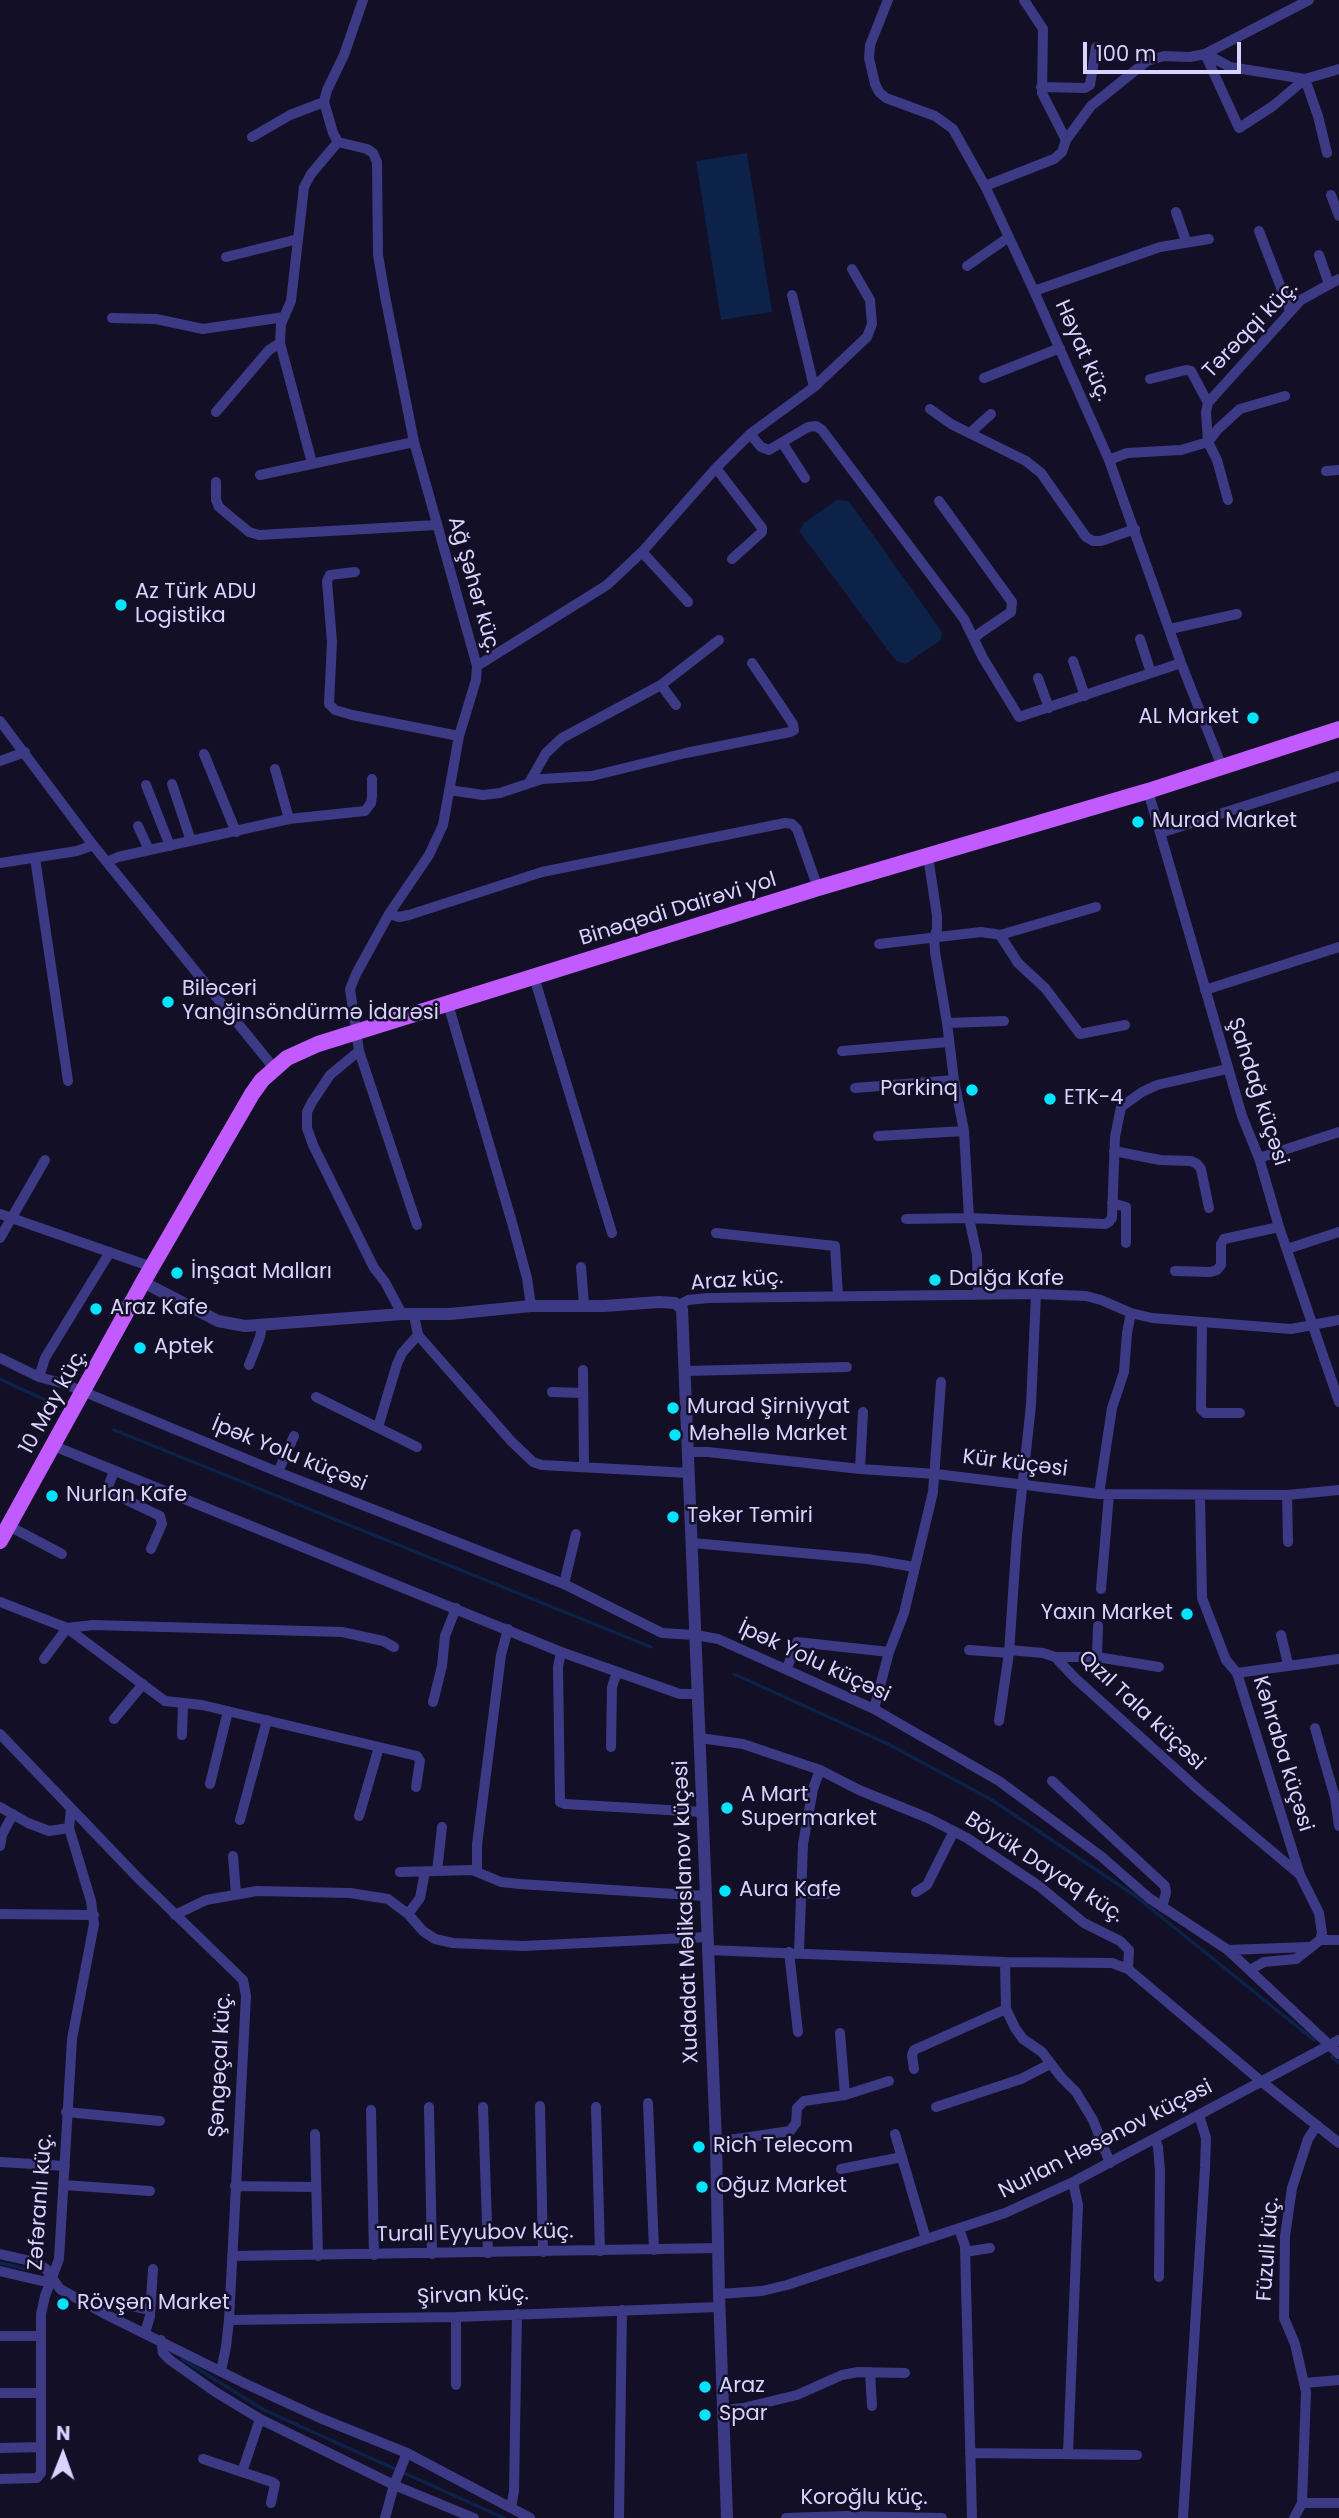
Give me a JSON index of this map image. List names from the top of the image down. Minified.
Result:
{"streets":{"main road":["Binəqədi Dairəvi yol","10 May küç."],"street":["Tərəqqi küç.","Həyat küç.","Ağ Şəhər küç.","Şahdağ küçəsi","Araz küç.","İpək Yolu küçəsi","Kür küçəsi","Qızıl Tala küçəsi","Kəhraba küçəsi","Böyük Dayaq küç.","Xudadat Məlikaslanov küçəsi","Şəngəçal küç.","Nurlan Həsənov küçəsi","Zəfəranlı küç.","Turall Eyyubov küç.","Füzuli küç.","Şirvan küç.","Koroğlu küç."]},"crossings":[["Həyat küç.","Binəqədi Dairəvi yol"],["Ağ Şəhər küç.","Binəqədi Dairəvi yol"],["Binəqədi Dairəvi yol","Şahdağ küçəsi"],["Binəqədi Dairəvi yol","Araz küç."],["Binəqədi Dairəvi yol","10 May küç."],["Şahdağ küçəsi","Araz küç."],["Araz küç.","10 May küç."],["Araz küç.","Xudadat Məlikaslanov küçəsi"],["10 May küç.","İpək Yolu küçəsi"],["İpək Yolu küçəsi","Xudadat Məlikaslanov küçəsi"],["İpək Yolu küçəsi","Nurlan Həsənov küçəsi"],["Kür küçəsi","Kəhraba küçəsi"],["Kür küçəsi","Xudadat Məlikaslanov küçəsi"],["Qızıl Tala küçəsi","Kəhraba küçəsi"],["Böyük Dayaq küç.","Xudadat Məlikaslanov küçəsi"],["Böyük Dayaq küç.","Nurlan Həsənov küçəsi"],["Böyük Dayaq küç.","Füzuli küç."],["Xudadat Məlikaslanov küçəsi","Nurlan Həsənov küçəsi"],["Xudadat Məlikaslanov küçəsi","Turall Eyyubov küç."],["Xudadat Məlikaslanov küçəsi","Şirvan küç."],["Şəngəçal küç.","Zəfəranlı küç."],["Şəngəçal küç.","Turall Eyyubov küç."],["Şəngəçal küç.","Şirvan küç."],["Nurlan Həsənov küçəsi","Şirvan küç."]],"places":["Az Türk ADU Logistika","AL Market","Murad Market","Biləcəri Yanğinsöndürmə İdarəsi","Parkinq","ETK-4","İnşaat Malları","Dalğa Kafe","Araz Kafe","Aptek","Murad Şirniyyat","Məhəllə Market","Nurlan Kafe","Təkər Təmiri","Yaxın Market","A Mart Supermarket","Aura Kafe","Rich Telecom","Oğuz Market","Rövşən Market","Araz","Spar"],"scale_bar":"100 m","north":"top"}
